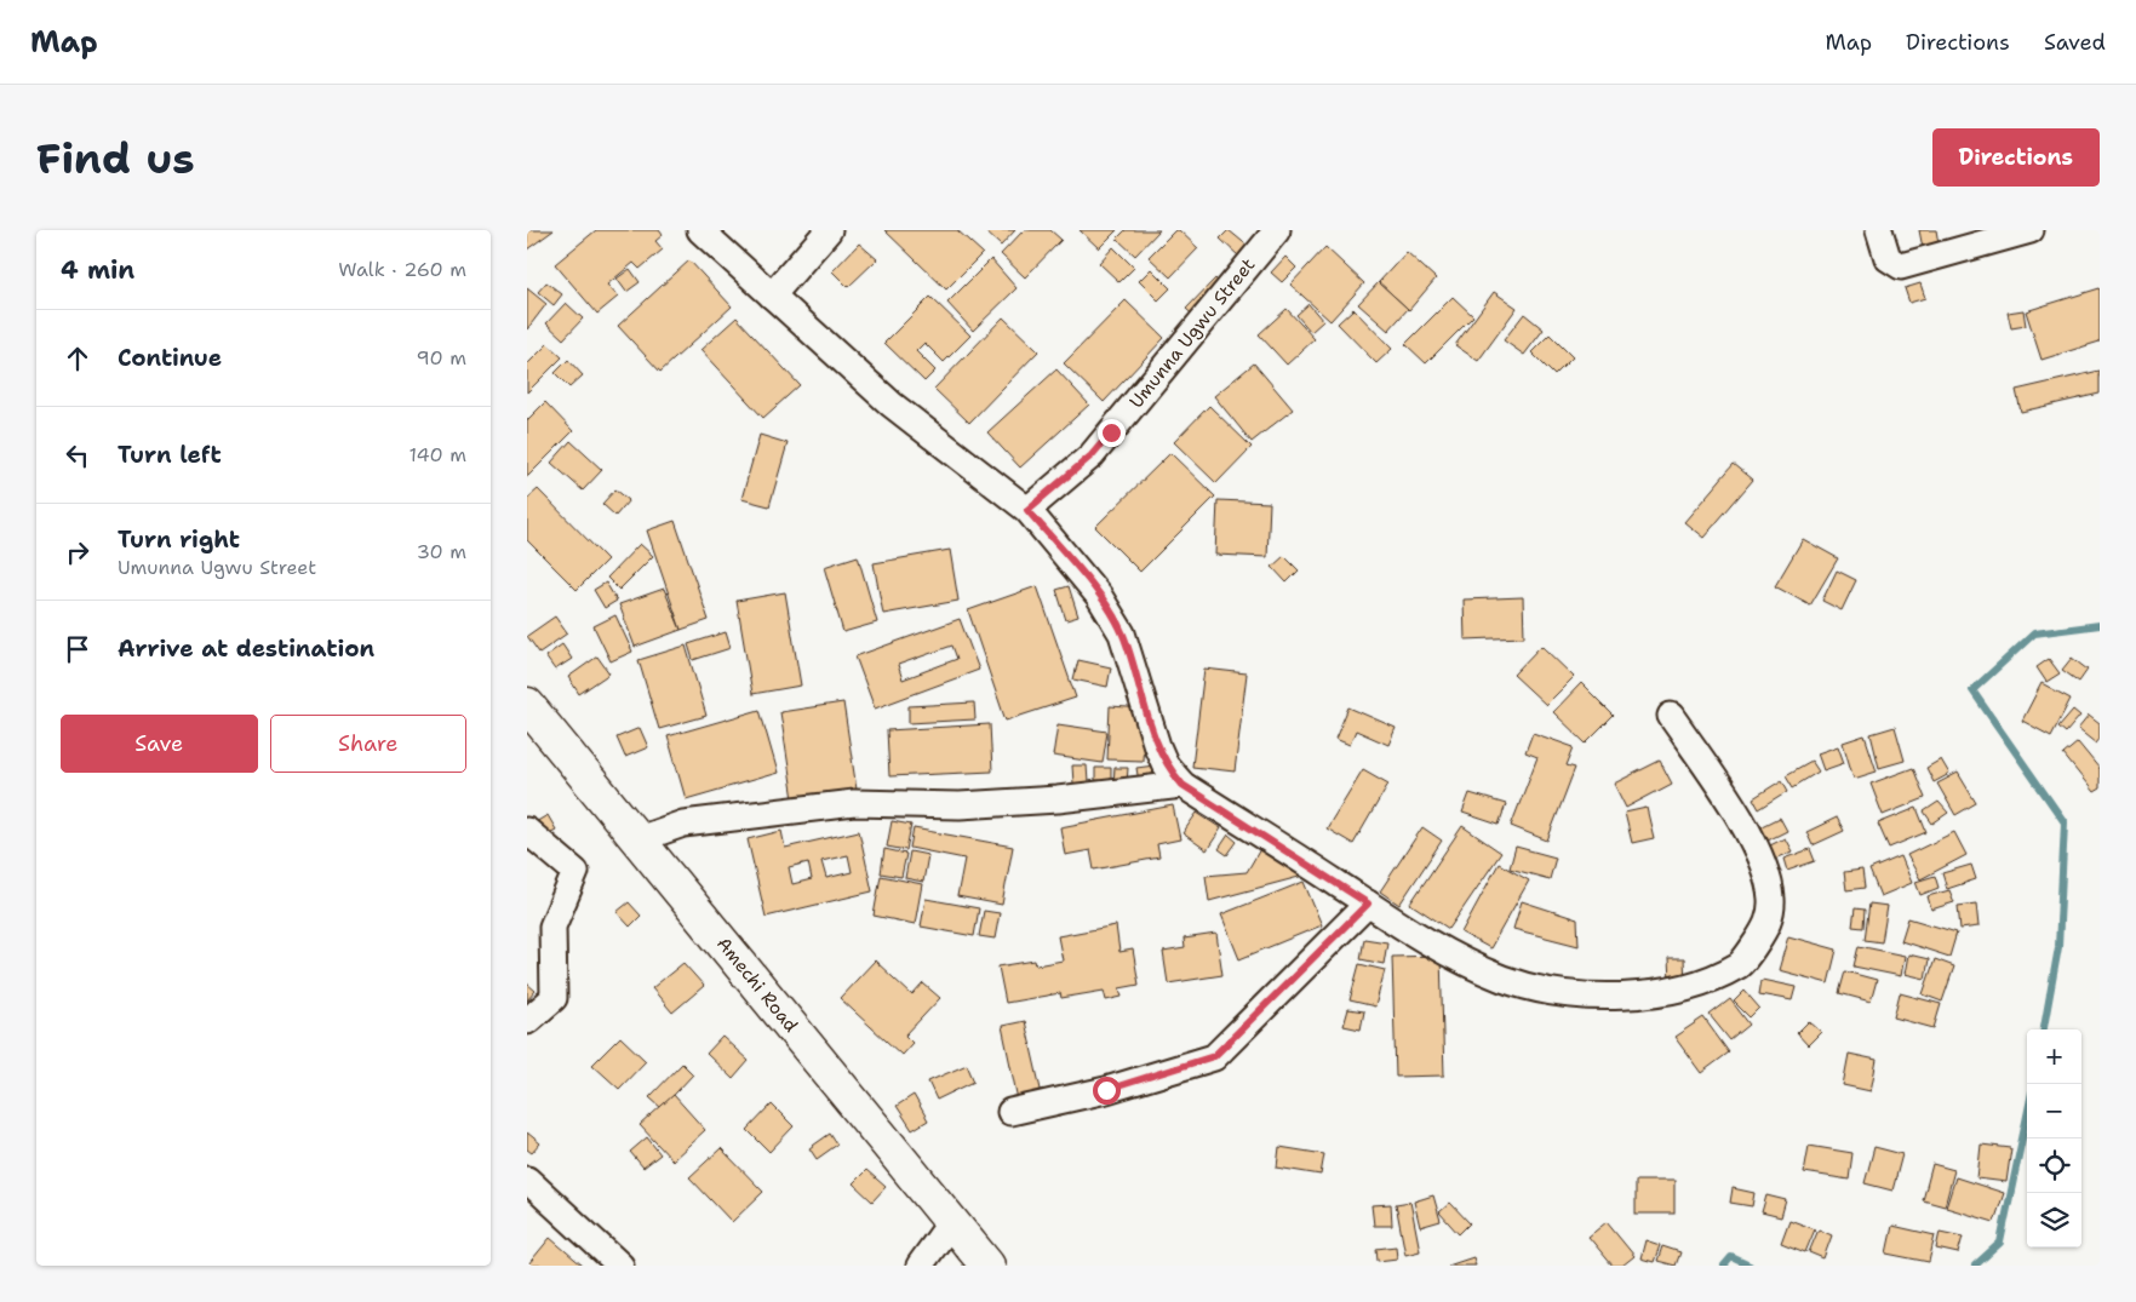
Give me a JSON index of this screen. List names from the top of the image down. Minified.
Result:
{"streets":{"main road":["Amechi Road"],"street":["Umunna Ugwu Street"]},"page":{"header":"Map","nav":["Map","Directions","Saved"],"buttons":["Directions",["Save","Share"]],"title":"Find us","heading":["4 min","Walk · 260 m"],"list":[["Continue","90 m"],["Turn left","140 m"],["Turn right","Umunna Ugwu Street","30 m"],"Arrive at destination"],"map_buttons":["+","−"]}}
